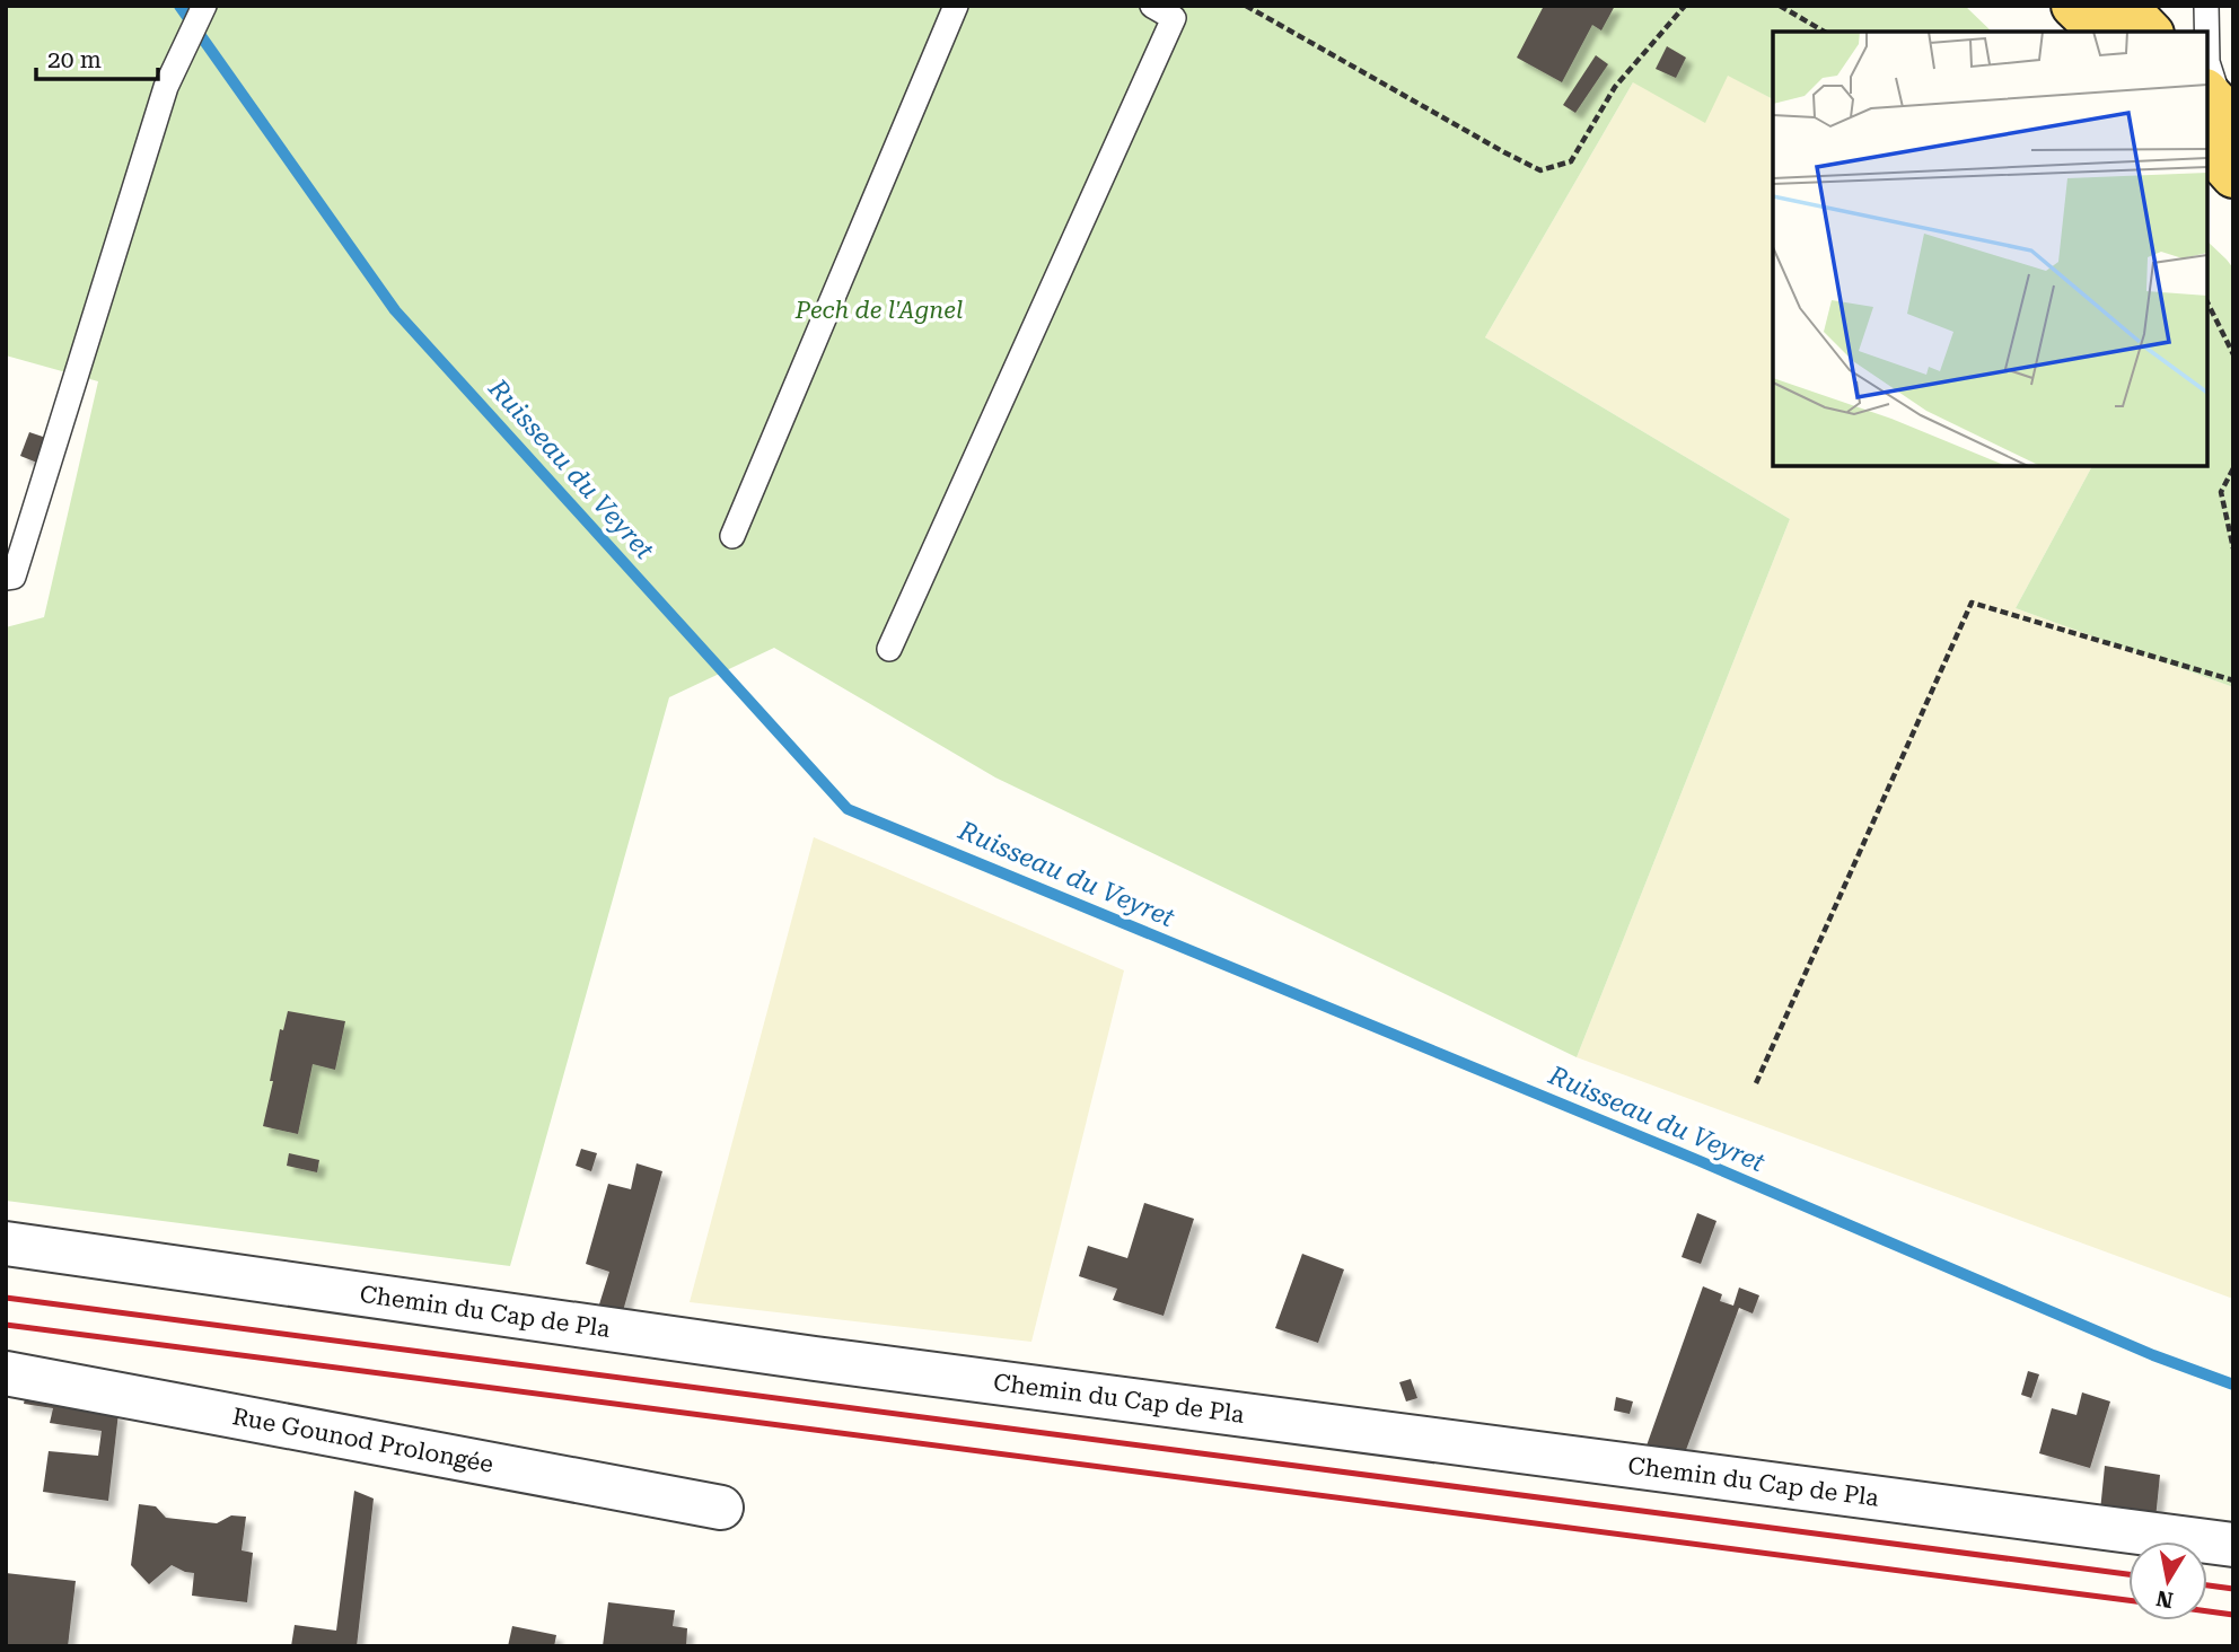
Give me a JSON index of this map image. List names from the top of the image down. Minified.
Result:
{"streets":{"street":["Chemin du Cap de Pla","Rue Gounod Prolongée"]},"water":["Ruisseau du Veyret"],"parks":["Pech de l'Agnel"],"scale_bar":"20 m","north":"bottom"}
